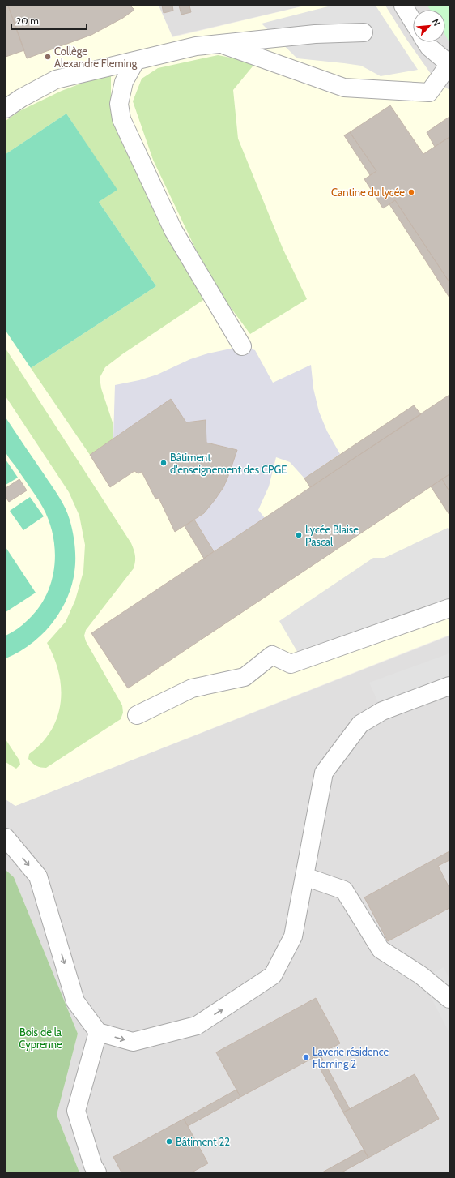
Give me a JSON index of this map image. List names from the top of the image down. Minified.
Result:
{"parks":["Bois de la Cyprenne"],"places":["Collège Alexandre Fleming","Cantine du lycée","Bâtiment d'enseignement des CPGE","Lycée Blaise Pascal","Laverie résidence Fleming 2","Bâtiment 22"],"scale_bar":"20 m","north":"top right"}
